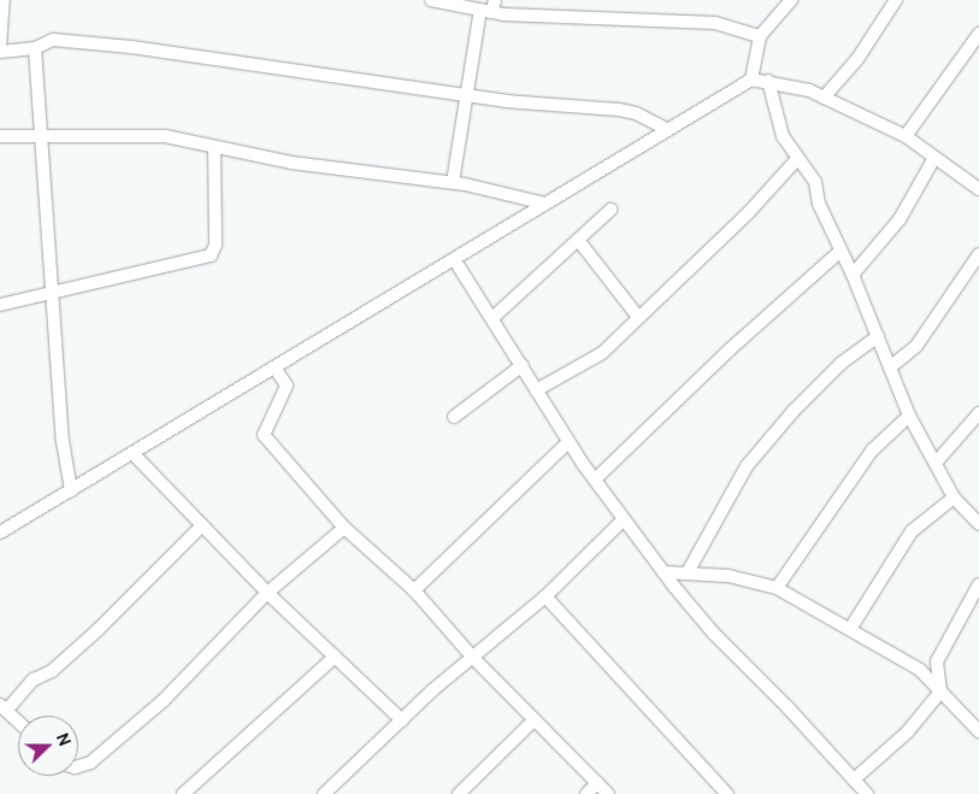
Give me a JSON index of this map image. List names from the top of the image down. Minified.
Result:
{"north":"right"}
